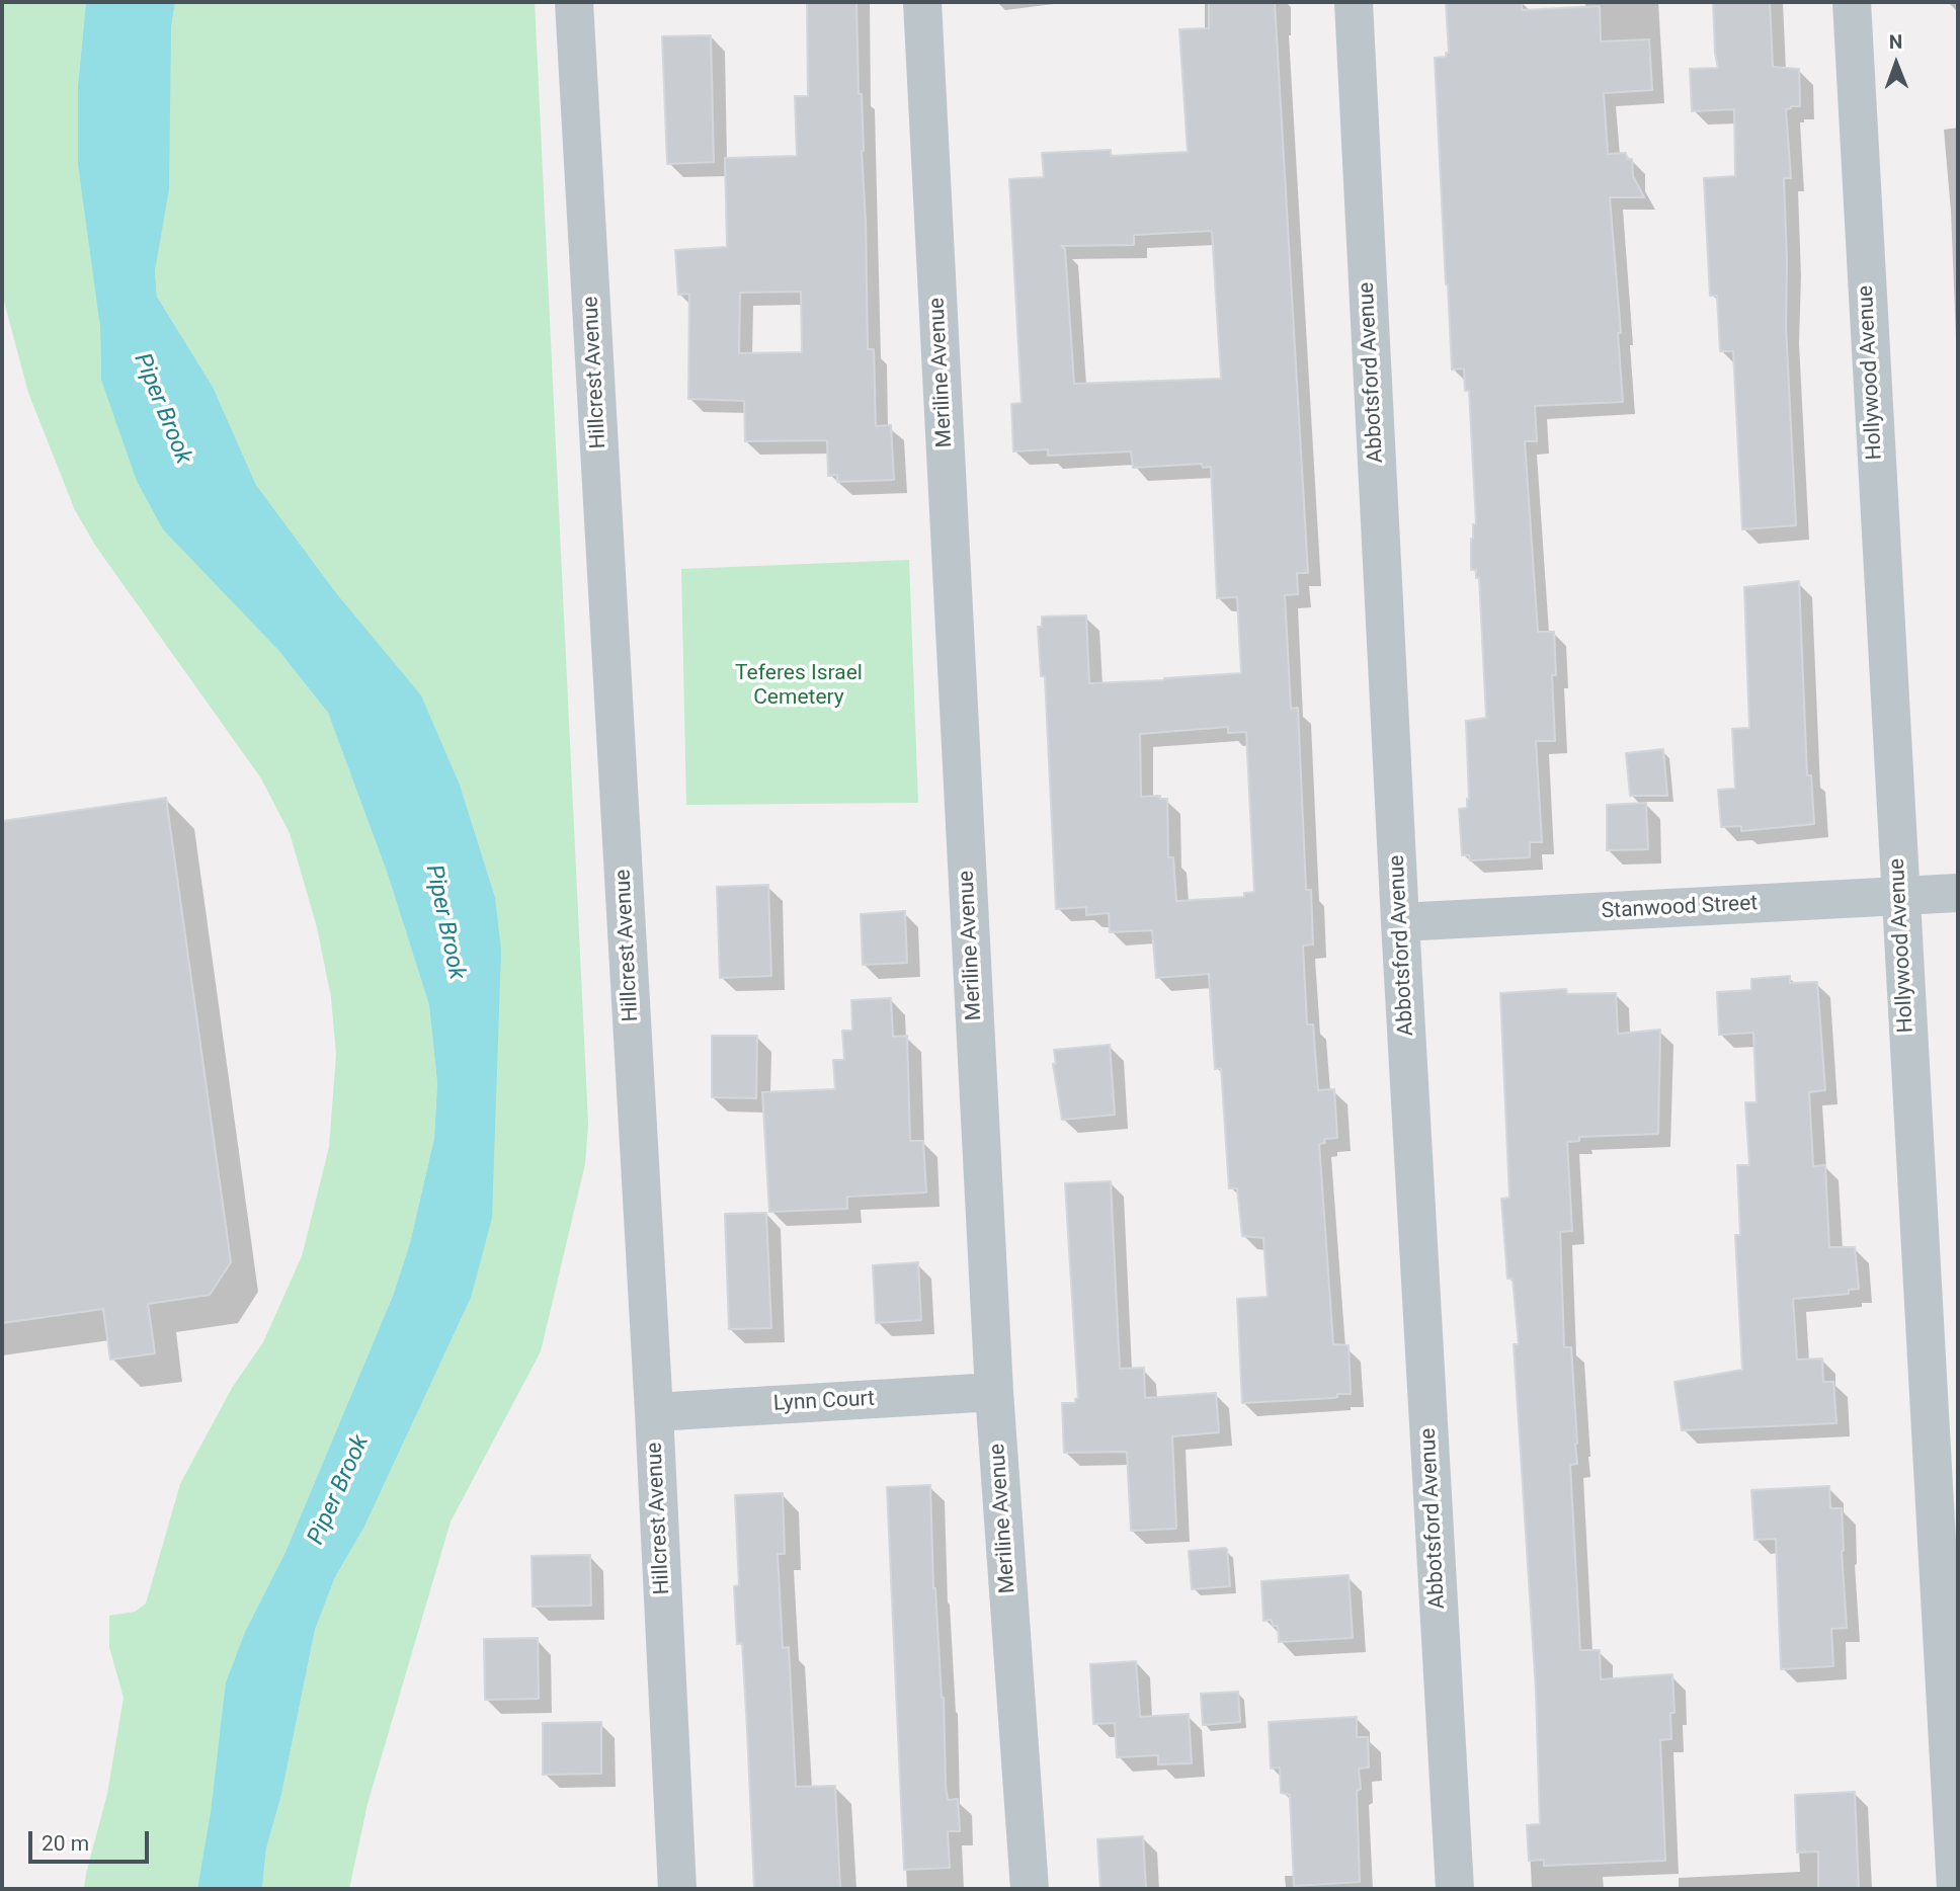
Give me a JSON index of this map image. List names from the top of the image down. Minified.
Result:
{"streets":{"street":["Hillcrest Avenue","Meriline Avenue","Abbotsford Avenue","Hollywood Avenue","Stanwood Street","Lynn Court"]},"crossings":[["Hillcrest Avenue","Lynn Court"],["Meriline Avenue","Lynn Court"],["Abbotsford Avenue","Stanwood Street"],["Hollywood Avenue","Stanwood Street"]],"water":["Piper Brook"],"parks":["Teferes Israel Cemetery"],"scale_bar":"20 m","north":"top"}
